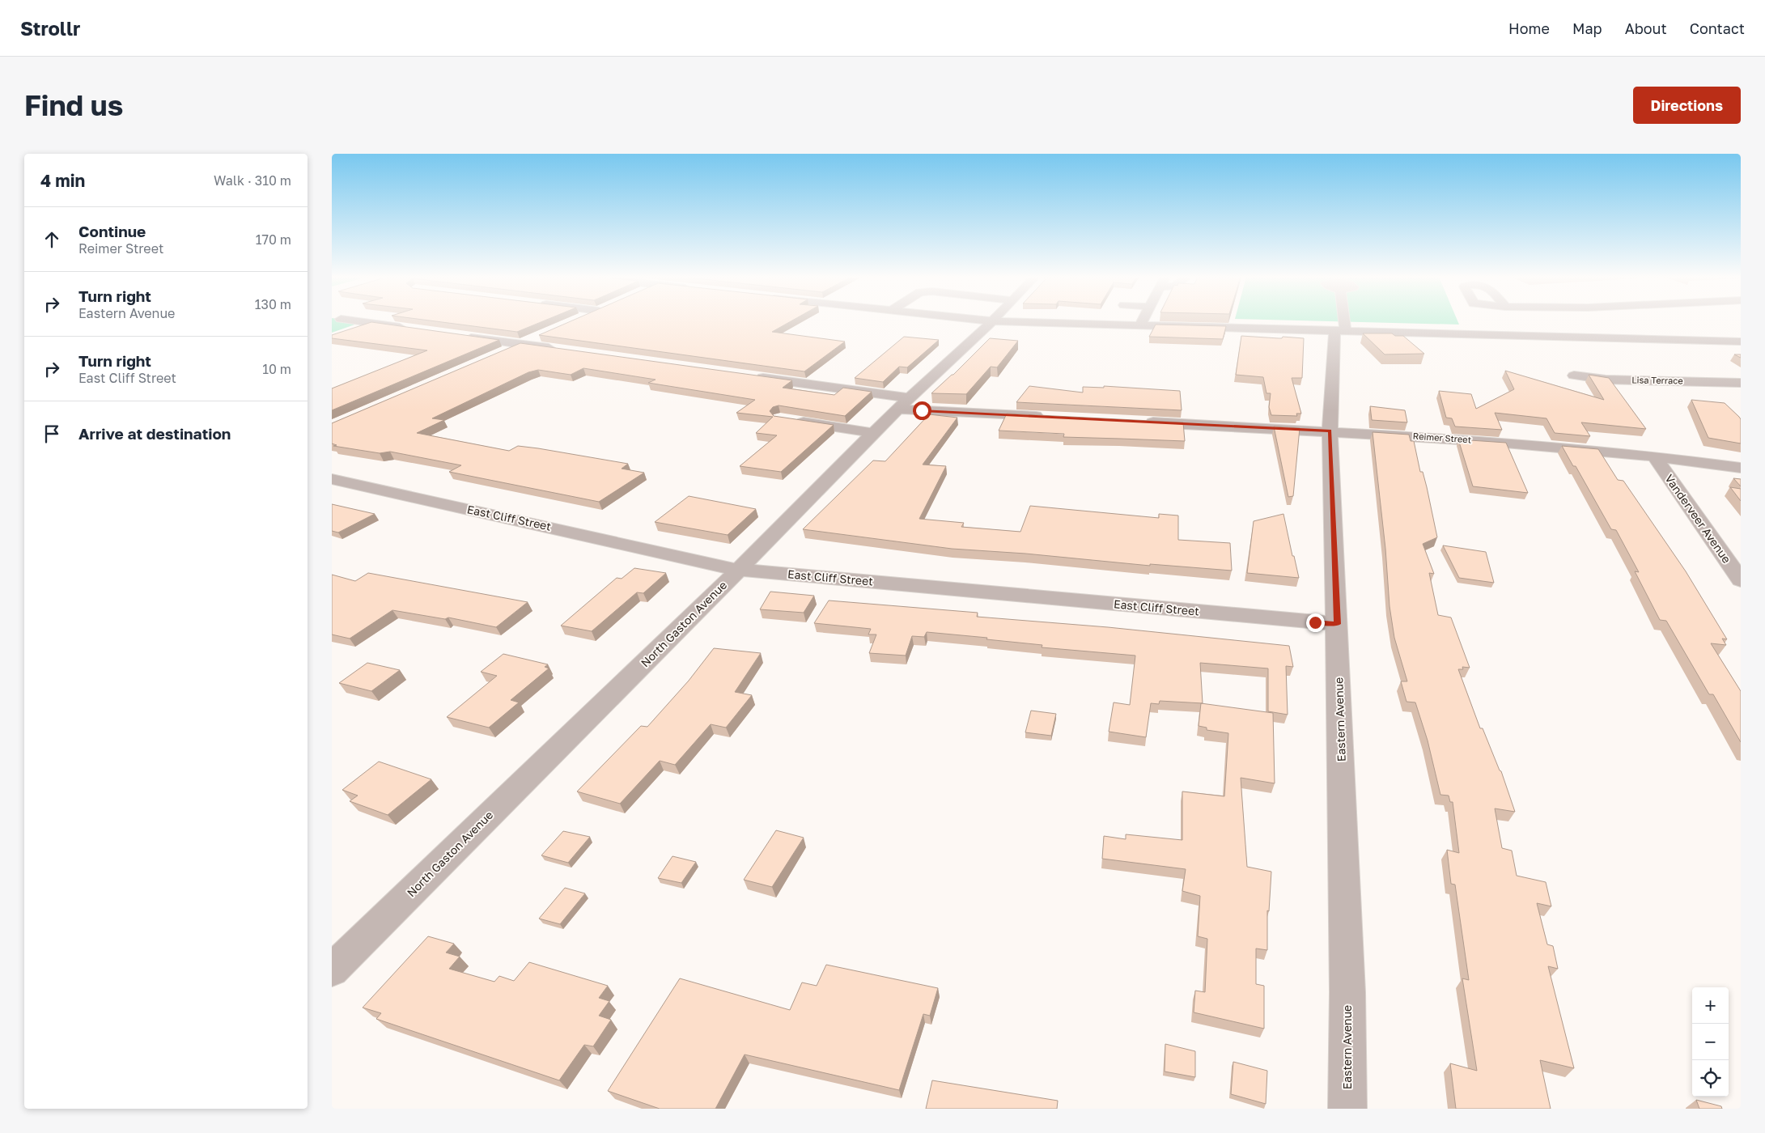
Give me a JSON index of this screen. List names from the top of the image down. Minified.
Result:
{"streets":{"street":["Lisa Terrace","Reimer Street","East Cliff Street","Vanderveer Avenue","North Gaston Avenue","Eastern Avenue"]},"crossings":[["Reimer Street","Vanderveer Avenue"],["Reimer Street","Eastern Avenue"],["East Cliff Street","North Gaston Avenue"],["East Cliff Street","Eastern Avenue"]],"page":{"header":"Strollr","nav":["Home","Map","About","Contact"],"buttons":"Directions","title":"Find us","heading":["4 min","Walk · 310 m"],"list":[["Continue","Reimer Street","170 m"],["Turn right","Eastern Avenue","130 m"],["Turn right","East Cliff Street","10 m"],"Arrive at destination"],"map_buttons":["+","−"]}}
